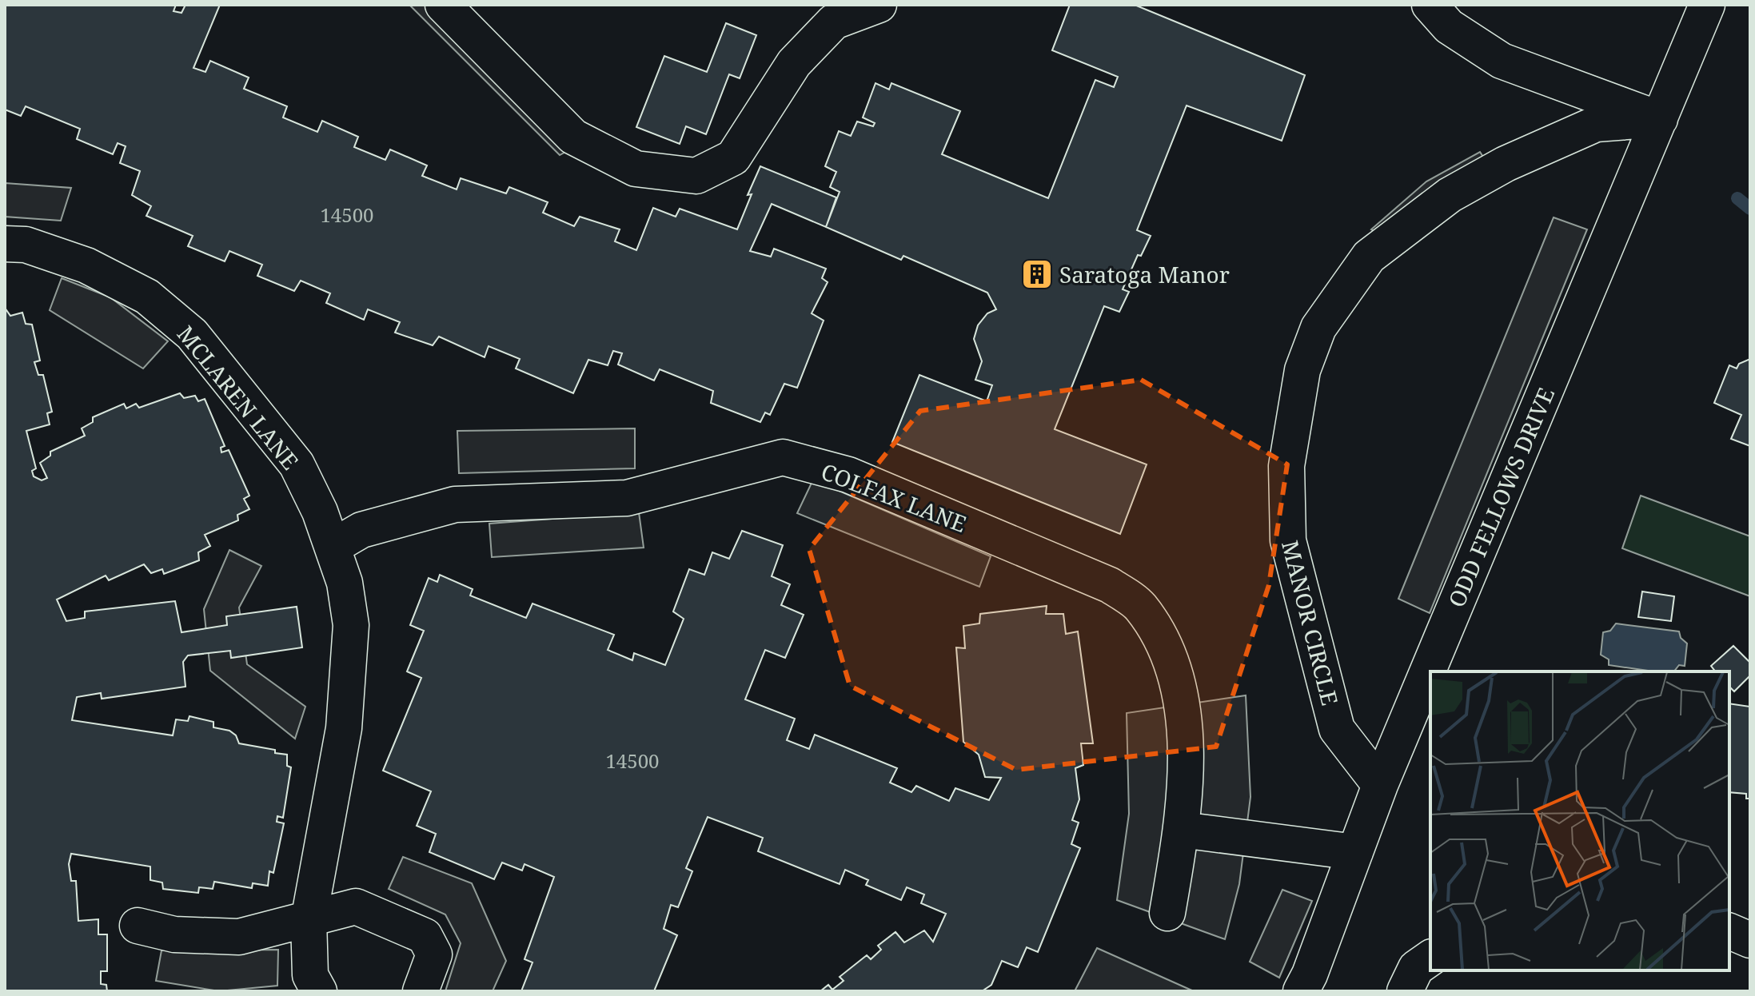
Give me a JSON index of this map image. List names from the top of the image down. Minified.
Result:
{"streets":{"street":["MCLAREN LANE","COLFAX LANE","ODD FELLOWS DRIVE","MANOR CIRCLE"]},"crossings":[["MCLAREN LANE","COLFAX LANE"],["ODD FELLOWS DRIVE","MANOR CIRCLE"]],"places":{"building":["Saratoga Manor"]},"house_numbers":["14500","14500"]}
